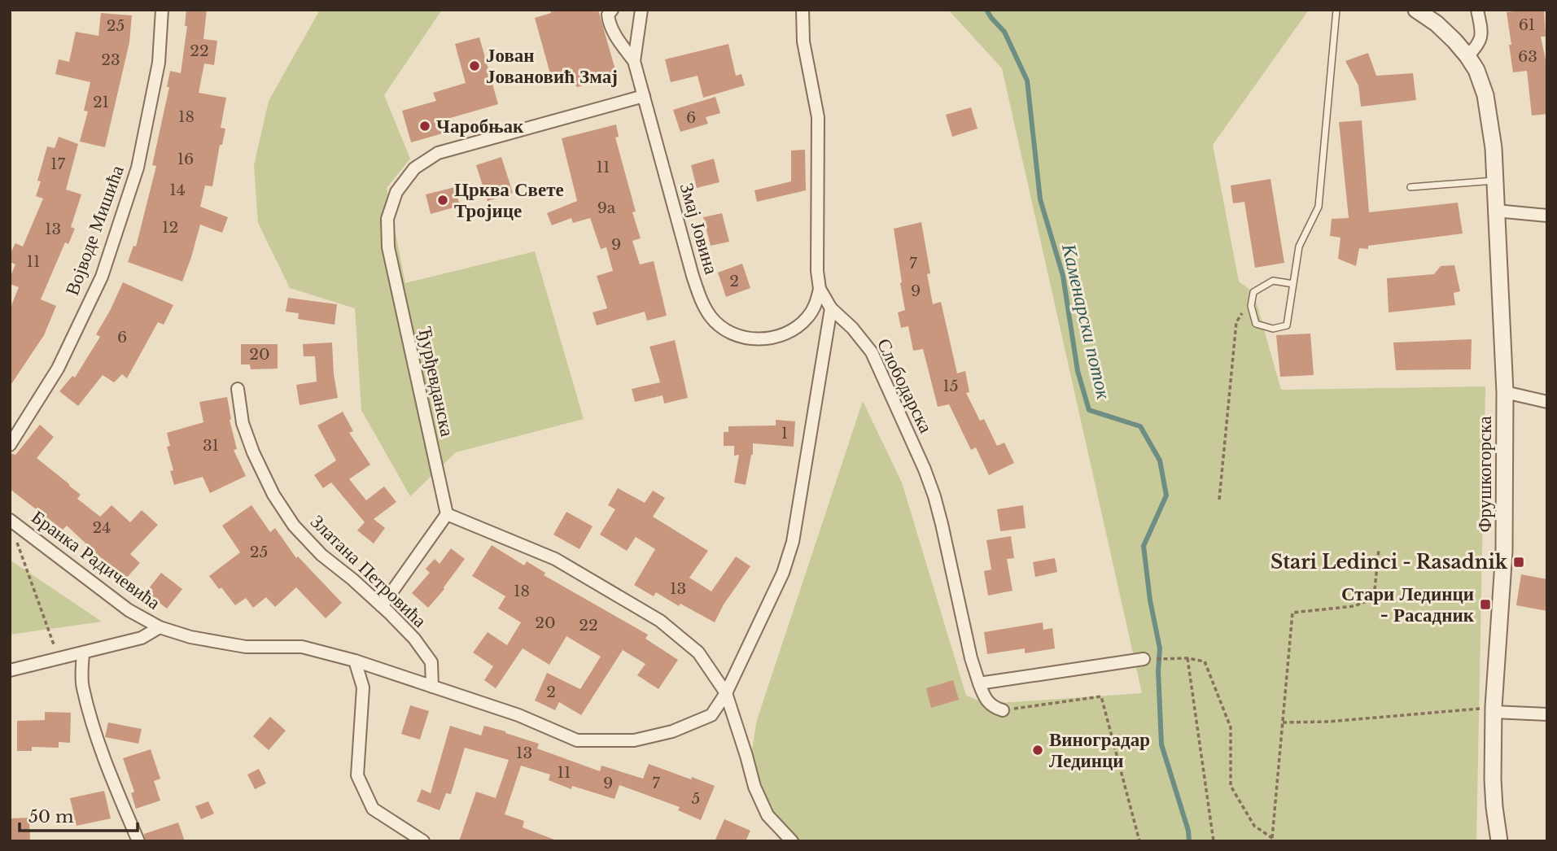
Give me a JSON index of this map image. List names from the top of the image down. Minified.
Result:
{"streets":{"street":["Змај Јовина","Војводе Мишића","Ђурђевданска","Слободарска","Фрушкогорска","Бранка Радичевића","Златана Петровића"]},"crossings":[["Змај Јовина","Ђурђевданска"],["Змај Јовина","Слободарска"]],"water":["Каменарски поток"],"places":{"other":["Јован Јовановић Змај","Чаробњак","Црква Свете Тројице","Виноградар Лединци"],"transit":["Stari Ledinci - Rasadnik","Стари Лединци - Расадник"]},"house_numbers":["61","25","22","63","23","21","18","6","16","17","11","14","9a","12","13","9","11","7","2","9","6","20","15","1","31","24","25","13","18","20","22","2","13","11","9","7","5"],"scale_bar":"50 m"}
